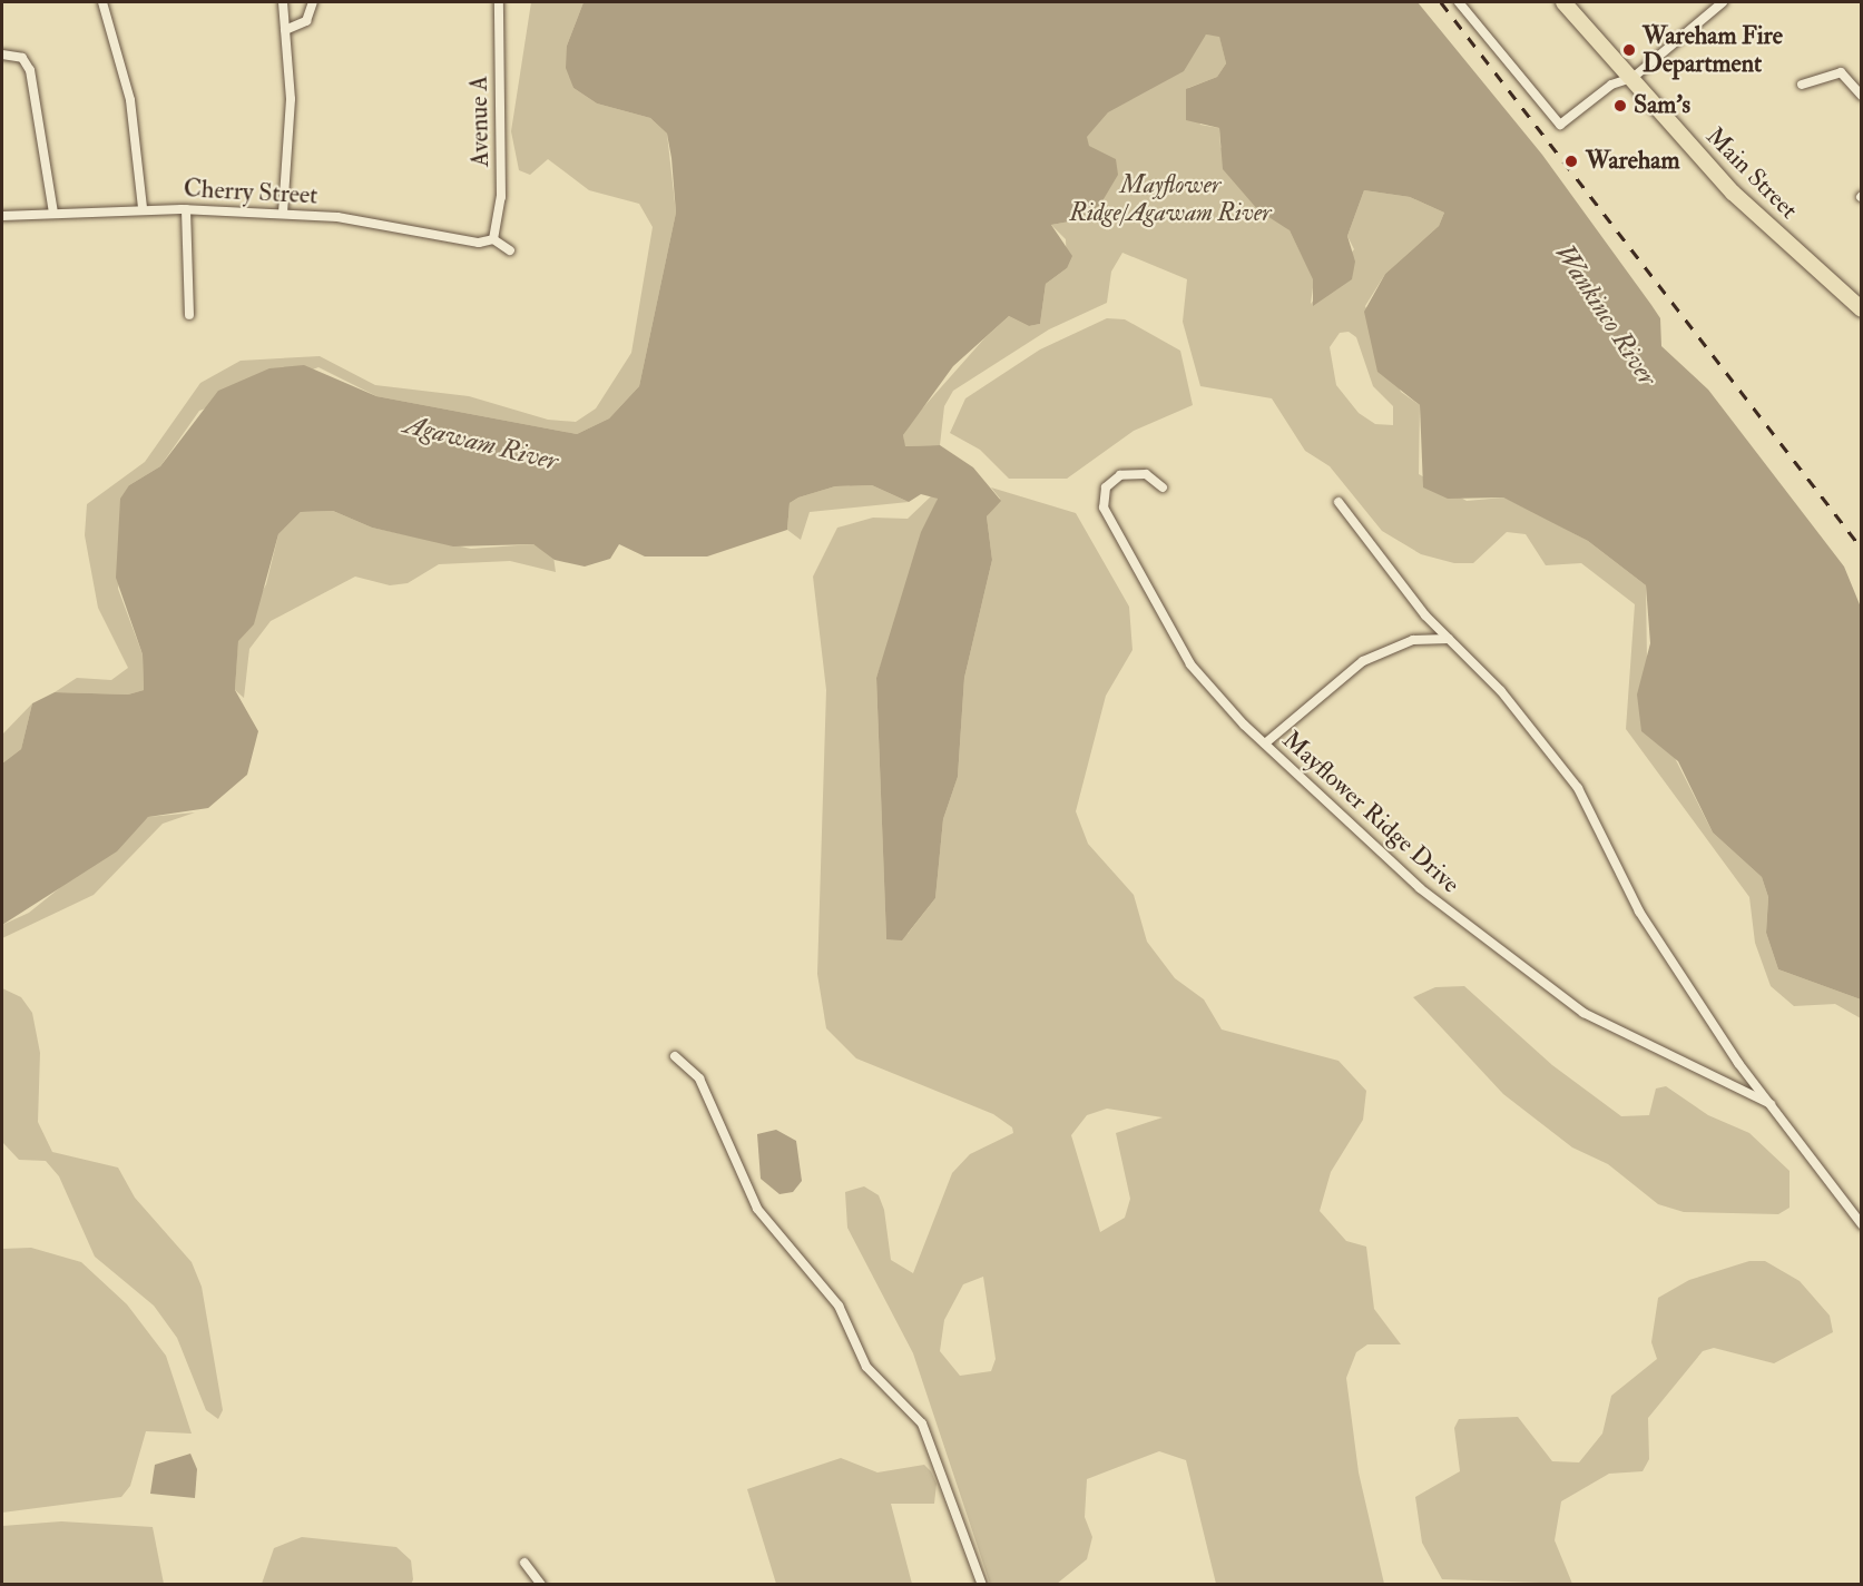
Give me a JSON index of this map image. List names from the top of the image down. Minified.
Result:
{"streets":{"main road":["Main Street"],"street":["Avenue A","Cherry Street","Mayflower Ridge Drive"]},"crossings":[["Avenue A","Cherry Street"]],"water":["Wankinco River","Agawam River"],"parks":["Mayflower Ridge/Agawam River"],"places":["Wareham Fire Department","Sam's","Wareham"]}
